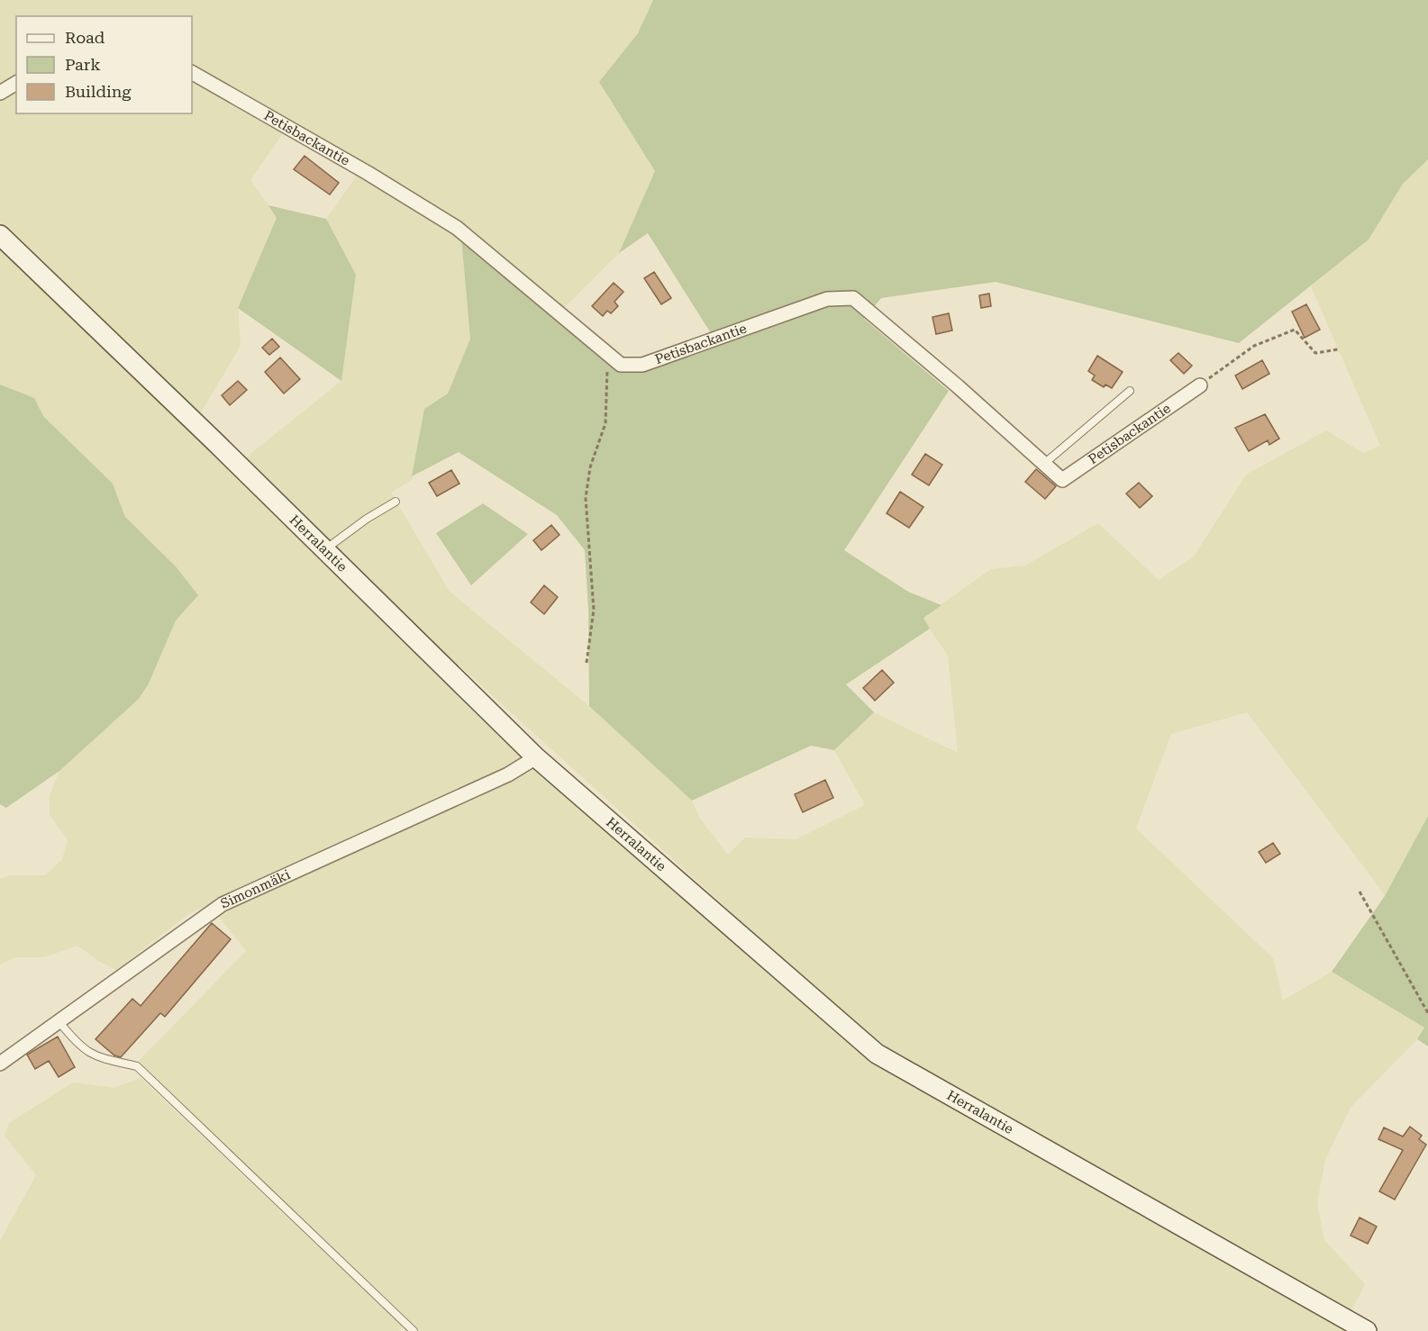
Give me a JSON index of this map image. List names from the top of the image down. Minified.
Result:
{"streets":{"street":["Petisbackantie","Herralantie","Simonmäki"]},"crossings":[["Herralantie","Simonmäki"]],"legend":["Road","Park","Building"]}
